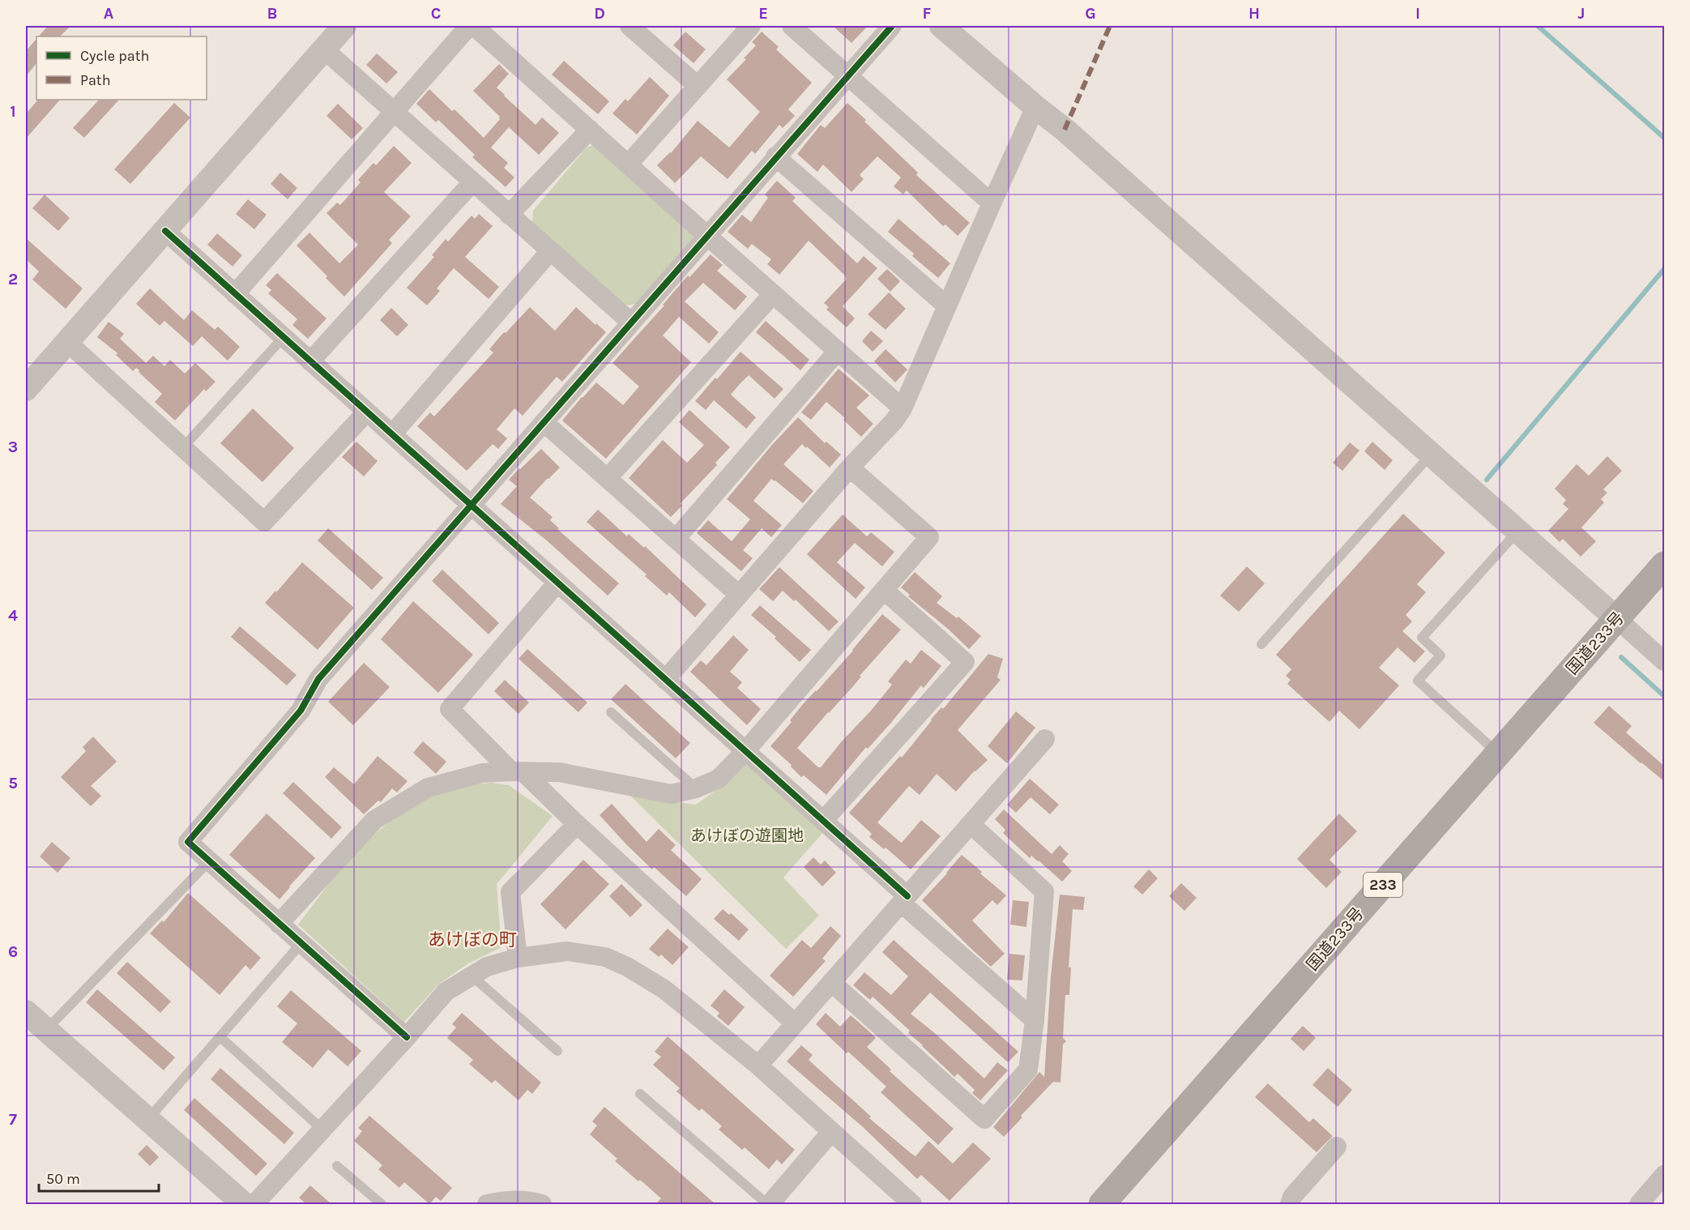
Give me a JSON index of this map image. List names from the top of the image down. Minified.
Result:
{"streets":{"highway":["国道233号","233"]},"districts":["あけぼの町"],"parks":["あけぼの遊園地"],"legend":["Cycle path","Path"],"scale_bar":"50 m","grid":{"columns":["A","B","C","D","E","F","G","H","I","J"],"rows":["1","2","3","4","5","6","7"]}}
